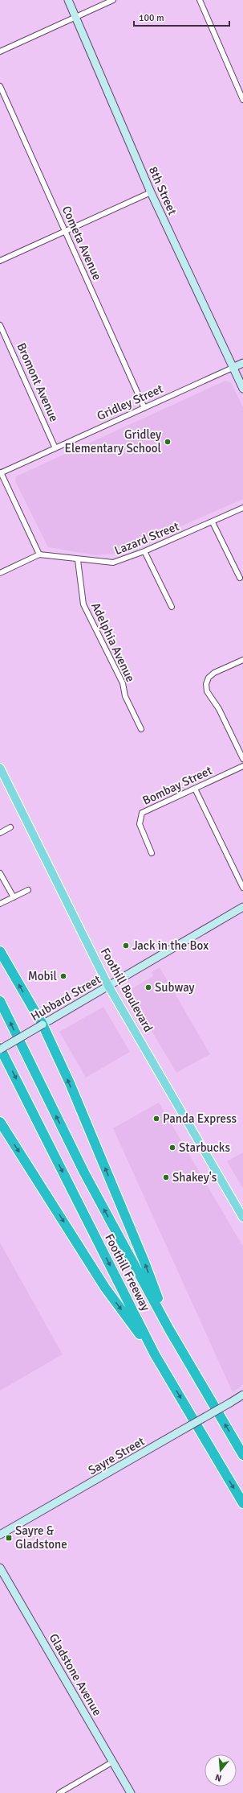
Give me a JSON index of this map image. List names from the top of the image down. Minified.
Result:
{"streets":{"highway":["Foothill Freeway"],"main road":["Foothill Boulevard"],"street":["8th Street","Cometa Avenue","Bromont Avenue","Gridley Street","Lazard Street","Adelphia Avenue","Bombay Street","Hubbard Street","Sayre Street","Gladstone Avenue"]},"crossings":[["8th Street","Gridley Street"],["Cometa Avenue","Gridley Street"],["Bromont Avenue","Gridley Street"],["Lazard Street","Adelphia Avenue"],["Foothill Boulevard","Hubbard Street"],["Hubbard Street","Foothill Freeway"]],"places":{"other":["Gridley Elementary School","Jack in the Box","Mobil","Subway","Panda Express","Starbucks","Shakey's"],"transit":["Sayre & Gladstone"]},"scale_bar":"100 m","north":"bottom"}
